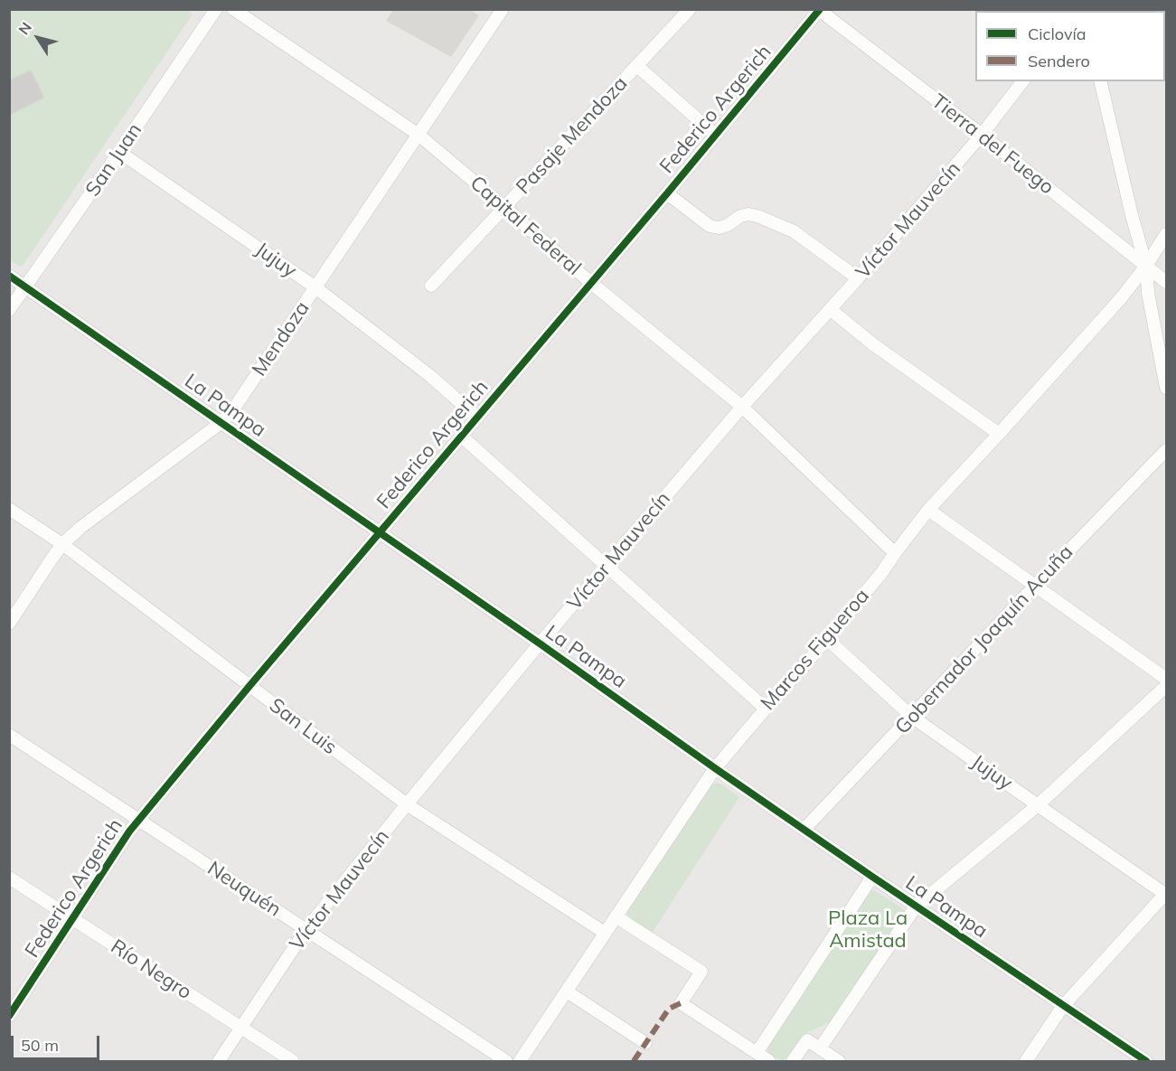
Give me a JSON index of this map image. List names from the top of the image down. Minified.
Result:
{"streets":{"street":["Federico Argerich","Pasaje Mendoza","Tierra del Fuego","San Juan","Víctor Mauvecín","Capital Federal","Jujuy","Mendoza","La Pampa","Gobernador Joaquín Acuña","Marcos Figueroa","San Luis","Neuquén","Río Negro"]},"crossings":[["Federico Argerich","Tierra del Fuego"],["Federico Argerich","Capital Federal"],["Federico Argerich","Jujuy"],["Federico Argerich","La Pampa"],["Federico Argerich","San Luis"],["Federico Argerich","Neuquén"],["Federico Argerich","Río Negro"],["Pasaje Mendoza","Capital Federal"],["Tierra del Fuego","Víctor Mauvecín"],["Tierra del Fuego","Marcos Figueroa"],["San Juan","Jujuy"],["San Juan","La Pampa"],["Víctor Mauvecín","Capital Federal"],["Víctor Mauvecín","La Pampa"],["Víctor Mauvecín","San Luis"],["Víctor Mauvecín","Neuquén"],["Víctor Mauvecín","Río Negro"],["Capital Federal","Mendoza"],["Capital Federal","Marcos Figueroa"],["Jujuy","Mendoza"],["Jujuy","Gobernador Joaquín Acuña"],["Jujuy","Marcos Figueroa"],["Mendoza","La Pampa"],["Mendoza","San Luis"],["La Pampa","Gobernador Joaquín Acuña"],["La Pampa","Marcos Figueroa"],["Marcos Figueroa","San Luis"]],"parks":["Plaza La Amistad"],"legend":["Ciclovía","Sendero"],"scale_bar":"50 m","north":"top left"}
